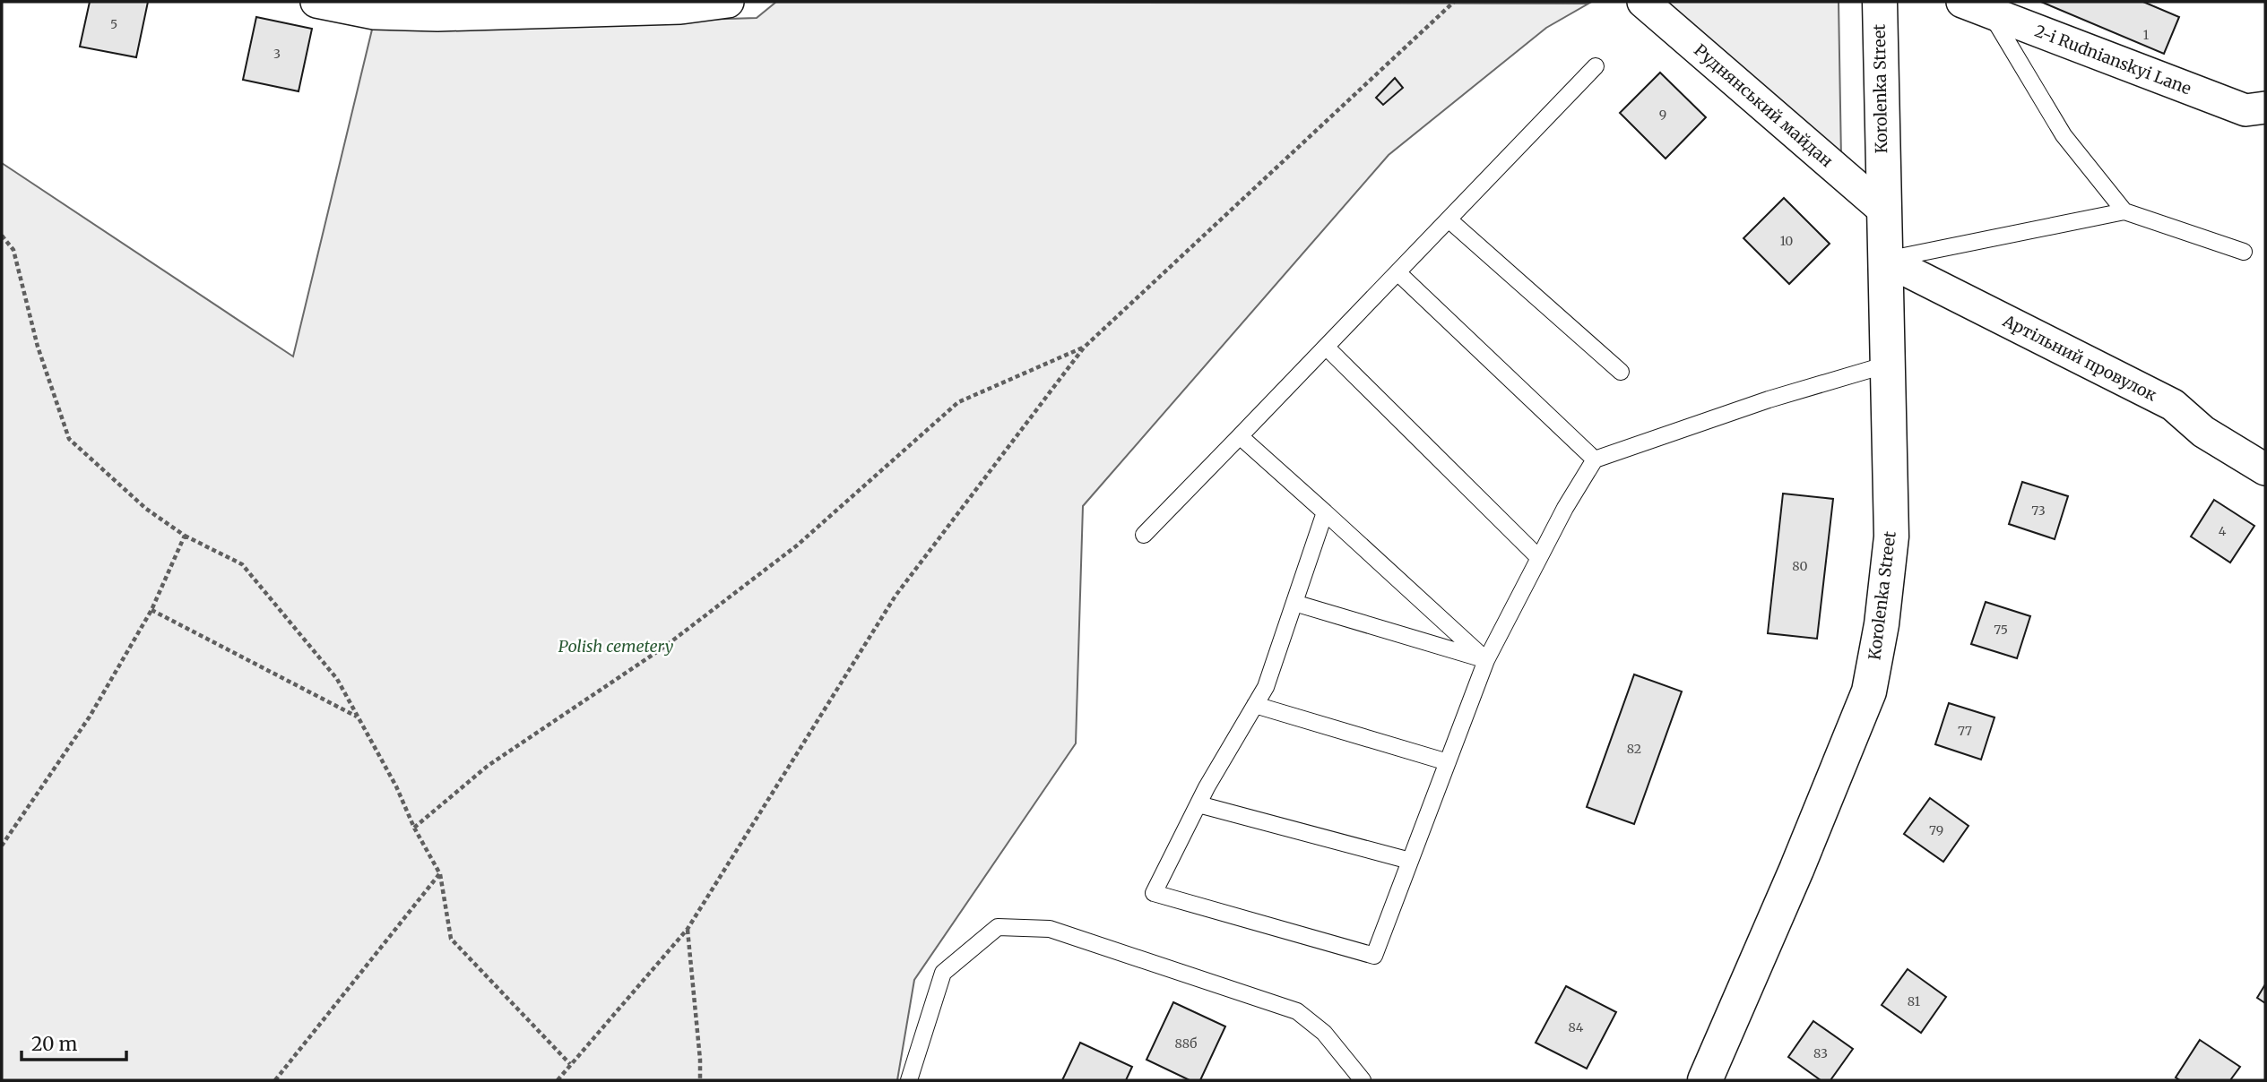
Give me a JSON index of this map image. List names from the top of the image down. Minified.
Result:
{"streets":{"street":["2-i Rudnianskyi Lane","Korolenka Street","Руднянський майдан","Артільний провулок"]},"crossings":[["Korolenka Street","Руднянський майдан"],["Korolenka Street","Артільний провулок"]],"parks":["Polish cemetery"],"house_numbers":["5","1","3","9","10","73","4","80","75","77","82","79","81","84","88б","83"],"scale_bar":"20 m"}
